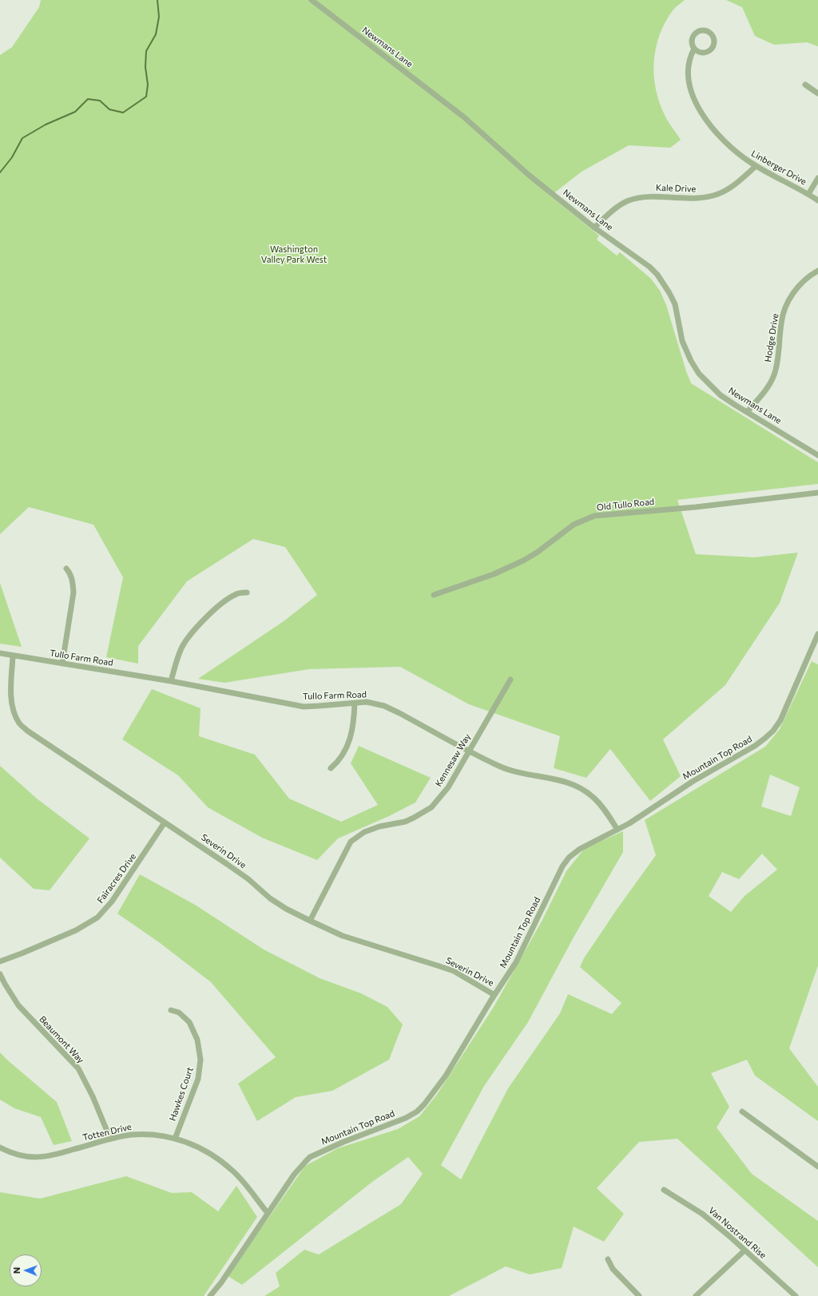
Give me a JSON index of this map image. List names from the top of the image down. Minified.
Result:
{"streets":{"street":["Newmans Lane","Linberger Drive","Kale Drive","Hodge Drive","Old Tullo Road","Tullo Farm Road","Mountain Top Road","Kennesaw Way","Severin Drive","Fairacres Drive","Beaumont Way","Hawkes Court","Totten Drive","Van Nostrand Rise"]},"crossings":[["Newmans Lane","Kale Drive"],["Newmans Lane","Hodge Drive"],["Linberger Drive","Kale Drive"],["Tullo Farm Road","Mountain Top Road"],["Tullo Farm Road","Kennesaw Way"],["Tullo Farm Road","Severin Drive"],["Mountain Top Road","Severin Drive"],["Mountain Top Road","Totten Drive"],["Kennesaw Way","Severin Drive"],["Severin Drive","Fairacres Drive"],["Beaumont Way","Totten Drive"],["Hawkes Court","Totten Drive"]],"parks":["Washington Valley Park West"],"north":"left"}
